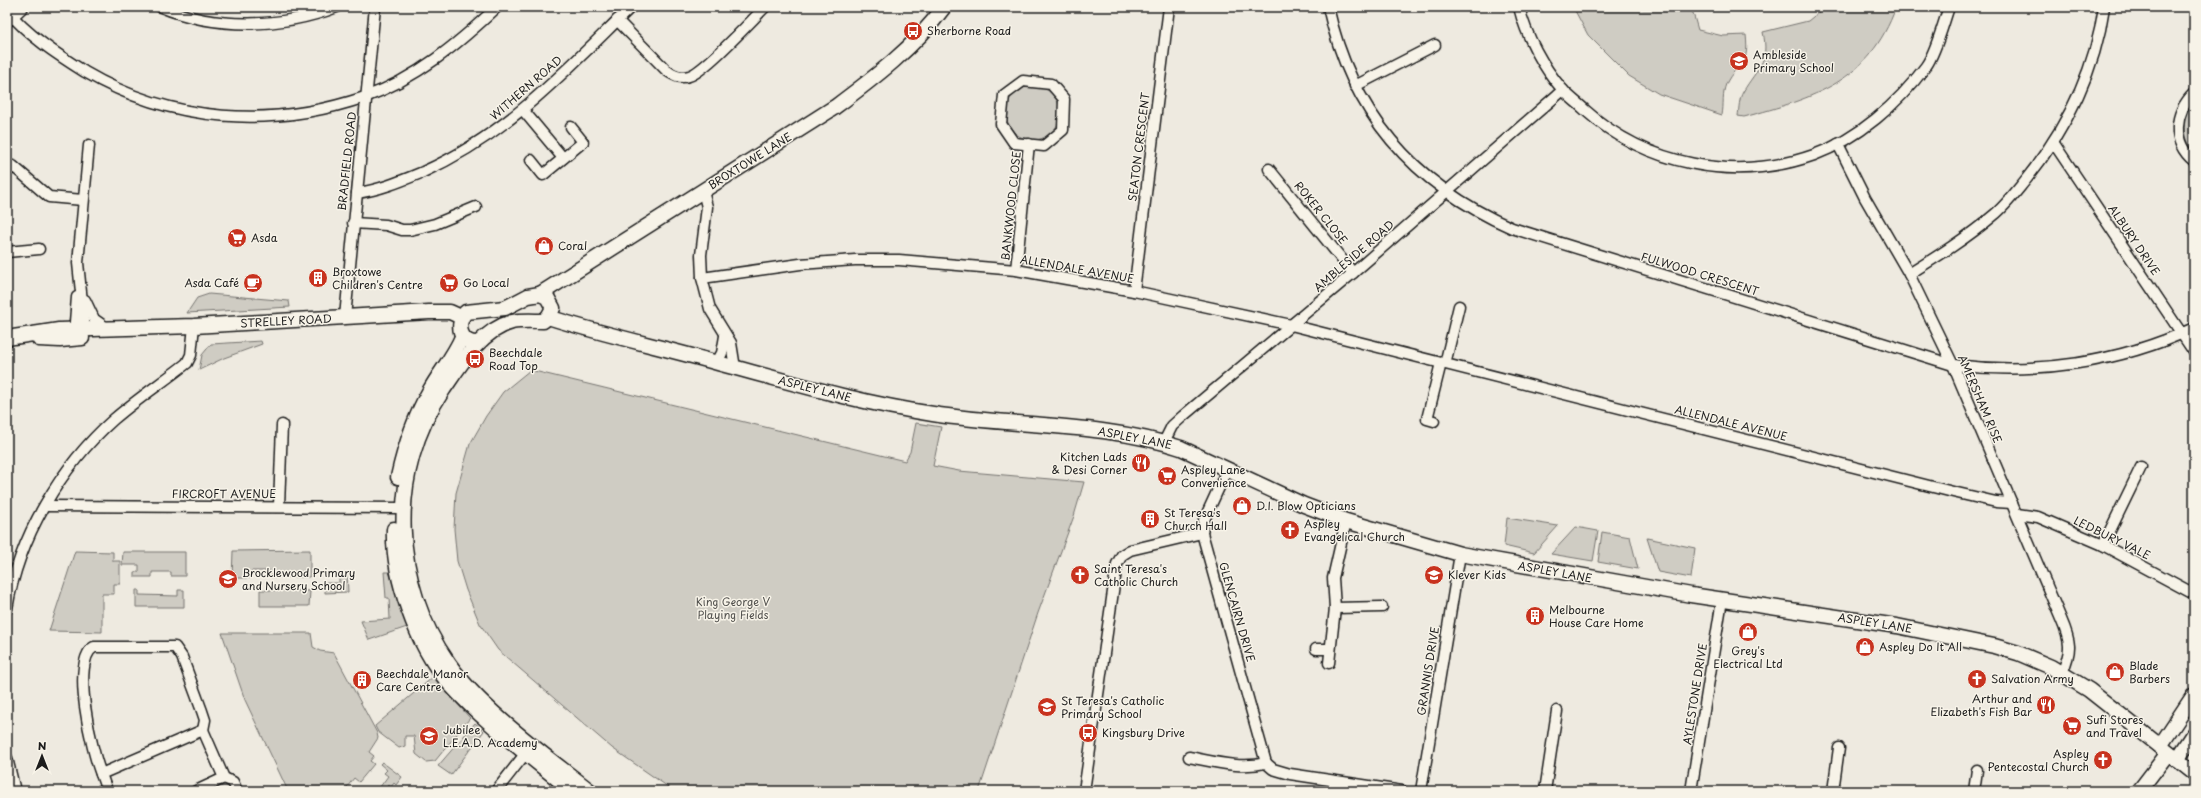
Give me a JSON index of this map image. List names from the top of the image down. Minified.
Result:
{"streets":{"main road":["BROXTOWE LANE","STRELLEY ROAD","ASPLEY LANE"],"street":["WITHERN ROAD","SEATON CRESCENT","BRADFIELD ROAD","BANKWOOD CLOSE","ROKER CLOSE","ALBURY DRIVE","AMBLESIDE ROAD","ALLENDALE AVENUE","FULWOOD CRESCENT","AMERSHAM RISE","FIRCROFT AVENUE","LEDBURY VALE","GLENCAIRN DRIVE","GRANNIS DRIVE","AYLESTONE DRIVE"]},"crossings":[["WITHERN ROAD","BRADFIELD ROAD"],["SEATON CRESCENT","ALLENDALE AVENUE"],["BRADFIELD ROAD","STRELLEY ROAD"],["BROXTOWE LANE","STRELLEY ROAD"],["BANKWOOD CLOSE","ALLENDALE AVENUE"],["ROKER CLOSE","AMBLESIDE ROAD"],["ALBURY DRIVE","FULWOOD CRESCENT"],["AMBLESIDE ROAD","ALLENDALE AVENUE"],["AMBLESIDE ROAD","FULWOOD CRESCENT"],["AMBLESIDE ROAD","ASPLEY LANE"],["ALLENDALE AVENUE","AMERSHAM RISE"],["FULWOOD CRESCENT","AMERSHAM RISE"],["ASPLEY LANE","AMERSHAM RISE"],["ASPLEY LANE","GLENCAIRN DRIVE"],["ASPLEY LANE","GRANNIS DRIVE"],["ASPLEY LANE","AYLESTONE DRIVE"],["AMERSHAM RISE","LEDBURY VALE"]],"parks":["King George V Playing Fields"],"places":{"bus stop":["Sherborne Road","Beechdale Road Top","Kingsbury Drive"],"school or university":["Ambleside Primary School","Klever Kids","Brocklewood Primary and Nursery School","St Teresa's Catholic Primary School","Jubilee L.E.A.D. Academy"],"supermarket":["Asda","Go Local","Aspley Lane Convenience","Sufi Stores and Travel"],"shop":["Coral","D.I. Blow Opticians","Grey's Electrical Ltd","Aspley Do It All","Blade Barbers"],"building":["Broxtowe Children's Centre","St Teresa's Church Hall","Melbourne House Care Home","Beechdale Manor Care Centre"],"cafe":["Asda Café"],"restaurant":["Kitchen Lads & Desi Corner","Arthur and Elizabeth's Fish Bar"],"church":["Aspley Evangelical Church","Saint Teresa's Catholic Church","Salvation Army","Aspley Pentecostal Church"]},"north":"top"}
